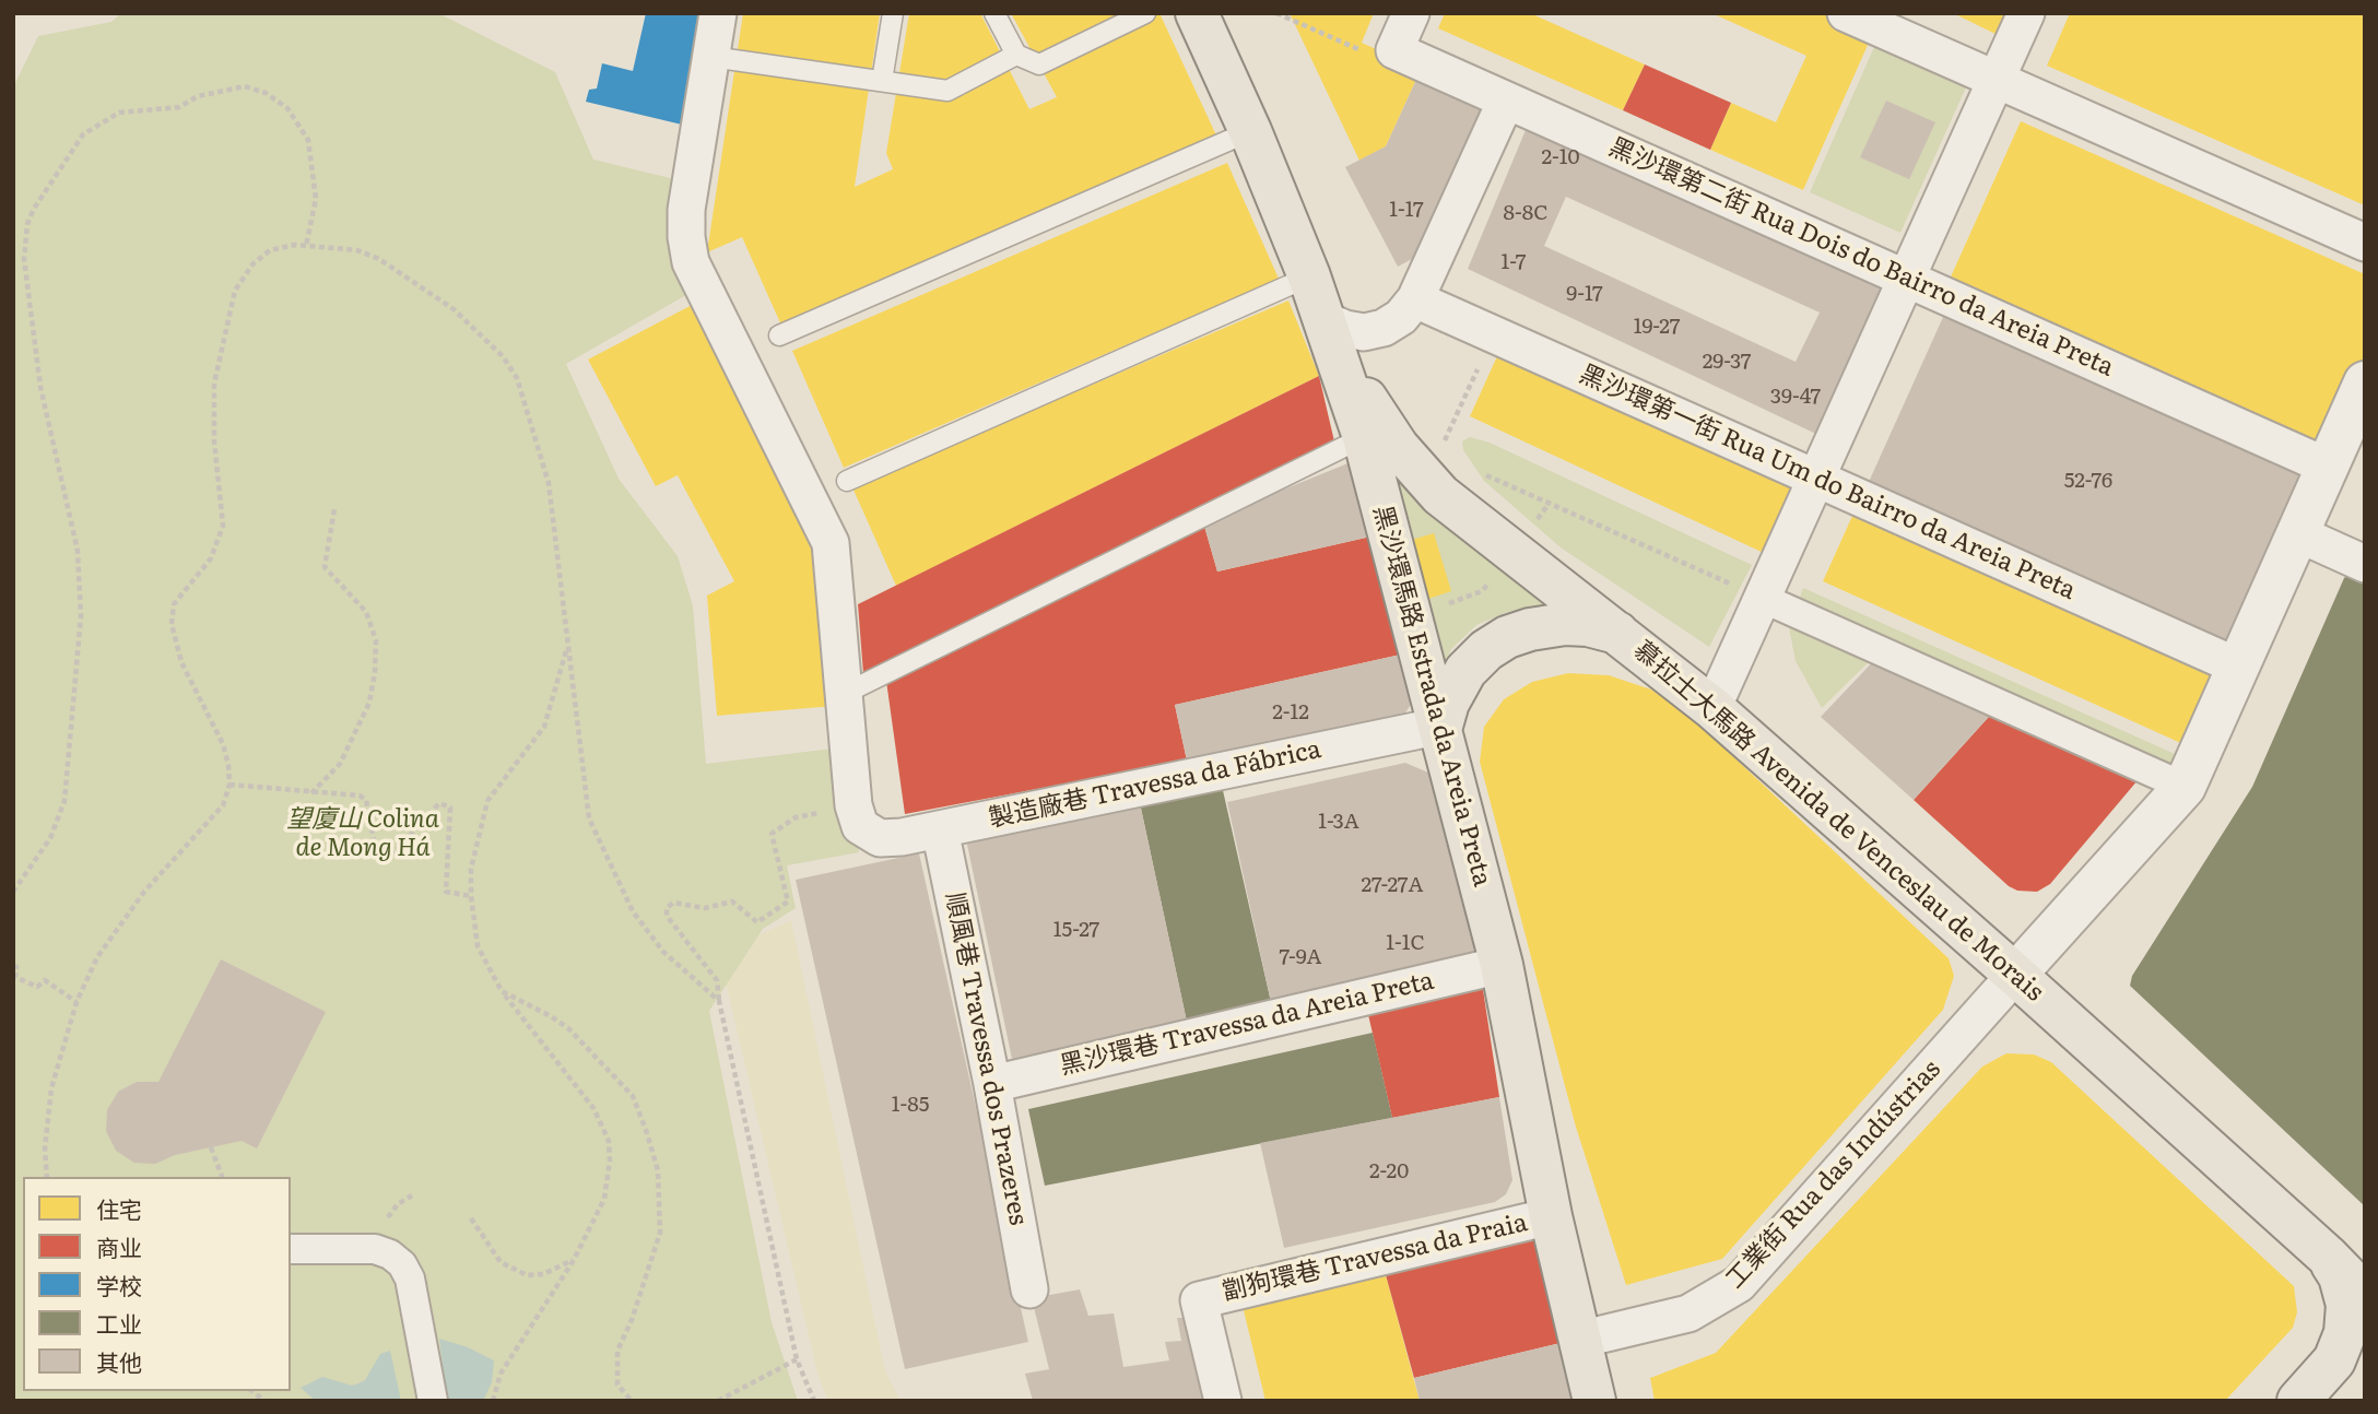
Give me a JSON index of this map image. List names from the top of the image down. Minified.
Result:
{"streets":{"main road":["黑沙環馬路 Estrada da Areia Preta","慕拉士大馬路 Avenida de Venceslau de Morais"],"street":["黑沙環第二街 Rua Dois do Bairro da Areia Preta","黑沙環第一街 Rua Um do Bairro da Areia Preta","製造廠巷 Travessa da Fábrica","黑沙環巷 Travessa da Areia Preta","順風巷 Travessa dos Prazeres","工業街 Rua das Indústrias","劏狗環巷 Travessa da Praia"]},"crossings":[["黑沙環馬路 Estrada da Areia Preta","製造廠巷 Travessa da Fábrica"],["黑沙環馬路 Estrada da Areia Preta","慕拉士大馬路 Avenida de Venceslau de Morais"],["黑沙環馬路 Estrada da Areia Preta","黑沙環巷 Travessa da Areia Preta"],["黑沙環馬路 Estrada da Areia Preta","工業街 Rua das Indústrias"],["黑沙環馬路 Estrada da Areia Preta","劏狗環巷 Travessa da Praia"],["製造廠巷 Travessa da Fábrica","順風巷 Travessa dos Prazeres"],["慕拉士大馬路 Avenida de Venceslau de Morais","工業街 Rua das Indústrias"],["黑沙環巷 Travessa da Areia Preta","順風巷 Travessa dos Prazeres"]],"parks":["望廈山 Colina de Mong Há"],"house_numbers":["2-10","1-17","8-8C","1-7","9-17","19-27","29-37","39-47","52-76","2-12","1-3A","27-27A","15-27","1-1C","7-9A","1-85","2-20"],"legend":["住宅","商业","学校","工业","其他"]}
